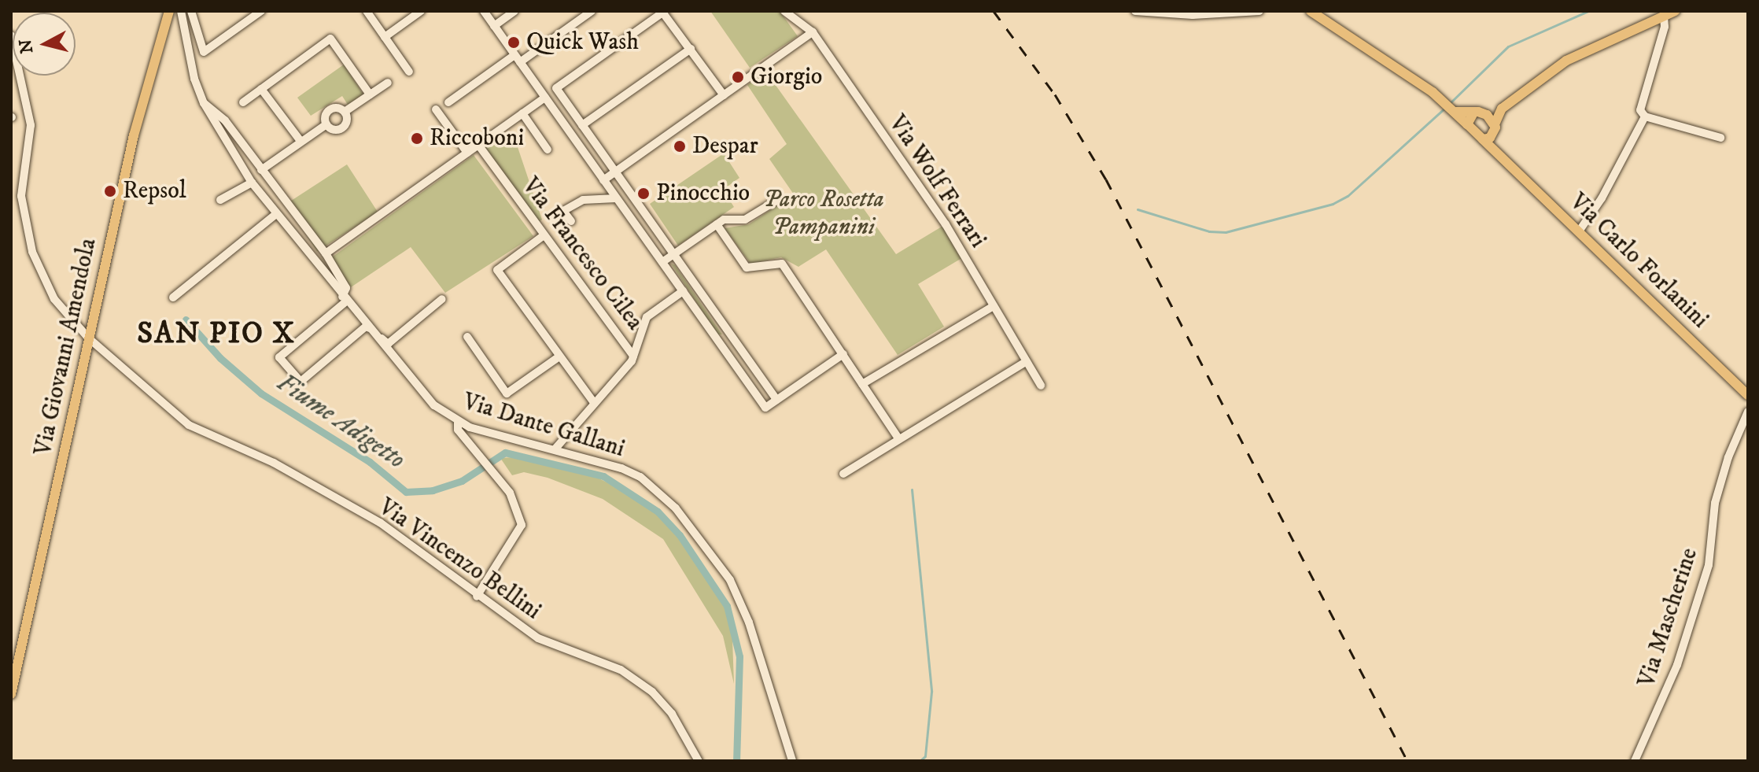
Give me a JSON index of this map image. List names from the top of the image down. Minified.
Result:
{"streets":{"main road":["Via Carlo Forlanini","Via Giovanni Amendola"],"street":["Via Wolf Ferrari","Via Francesco Cilea","Via Dante Gallani","Via Vincenzo Bellini","Via Mascherine"]},"crossings":[["Via Giovanni Amendola","Via Vincenzo Bellini"]],"districts":["SAN PIO X"],"water":["Fiume Adigetto"],"parks":["Parco Rosetta Pampanini"],"places":["Quick Wash","Giorgio","Riccoboni","Despar","Repsol","Pinocchio"],"north":"left"}
